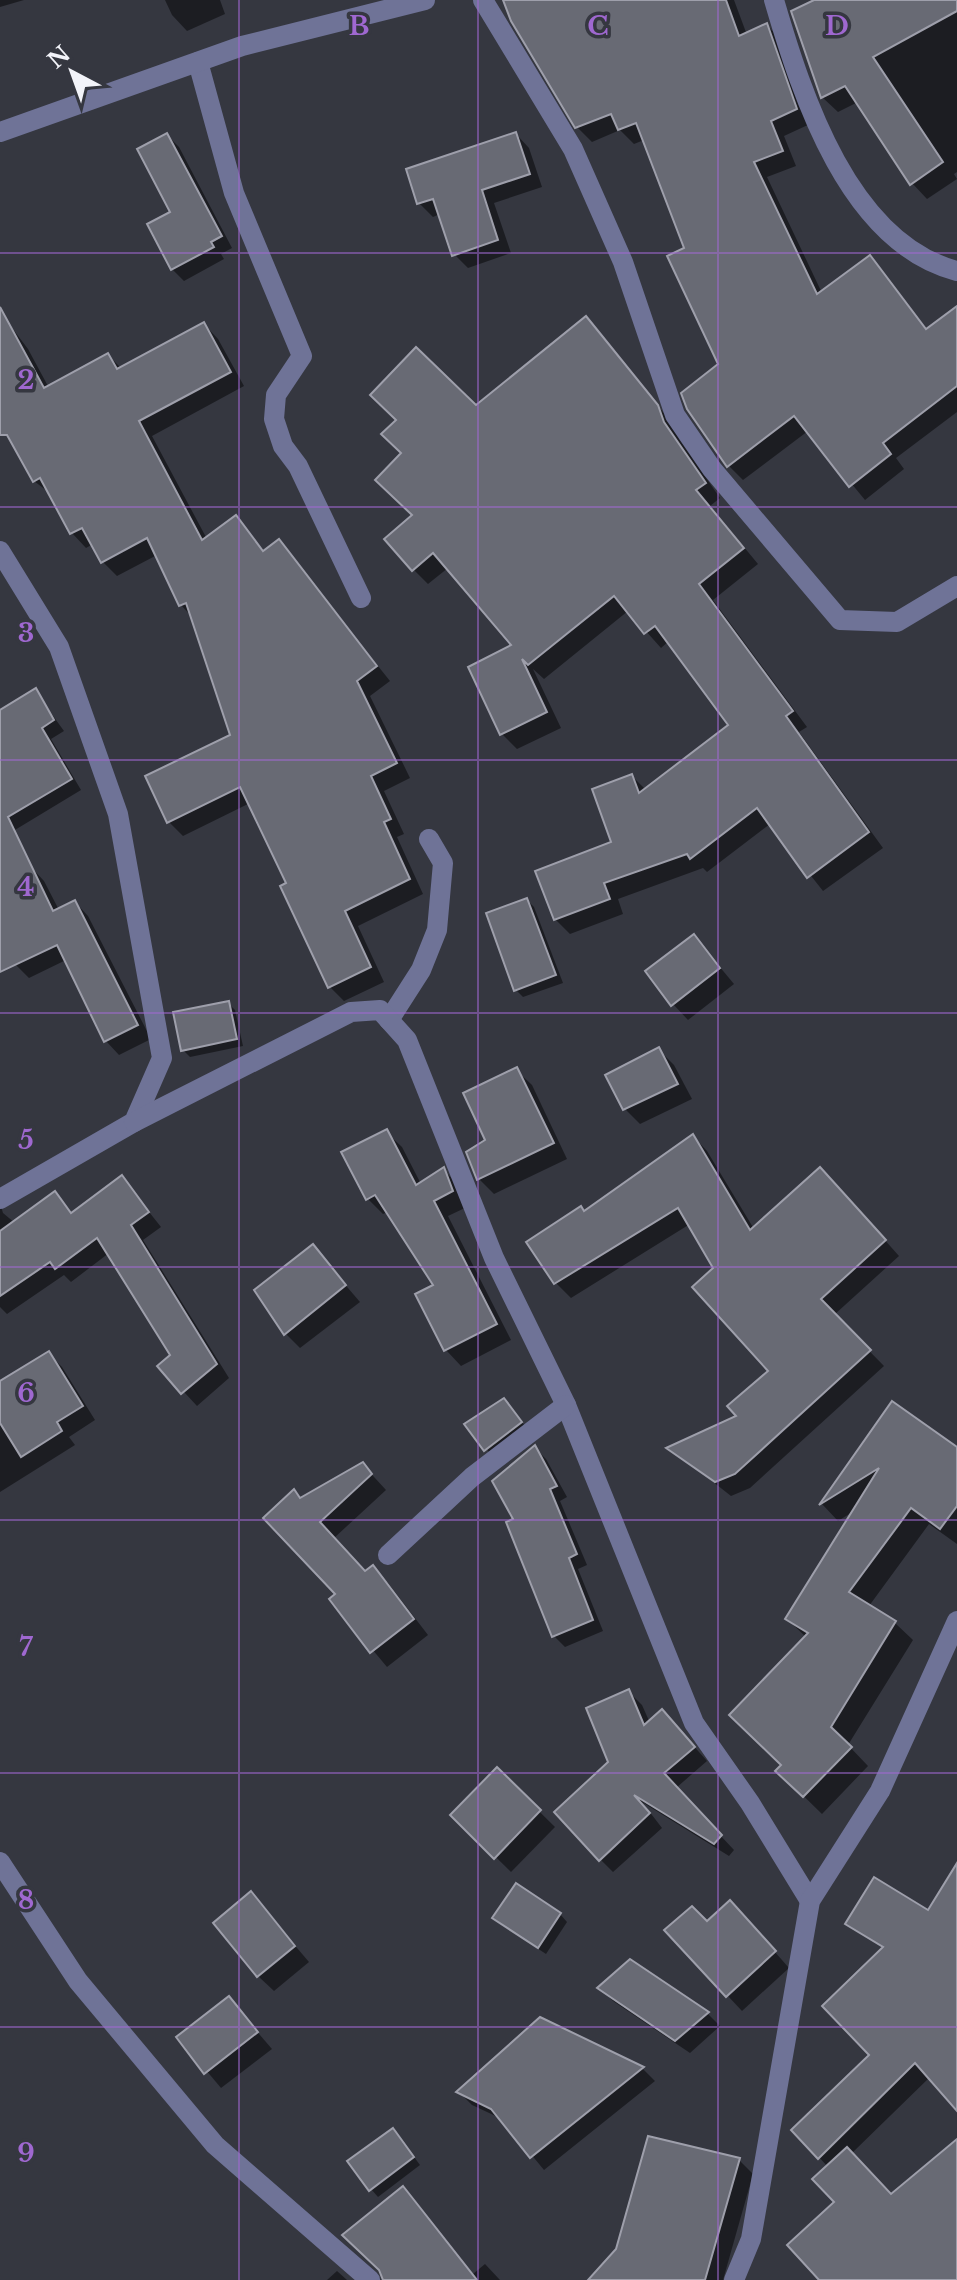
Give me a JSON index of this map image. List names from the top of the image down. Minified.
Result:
{"north":"top left","grid":{"columns":["B","C","D"],"rows":["2","3","4","5","6","7","8","9"]}}
